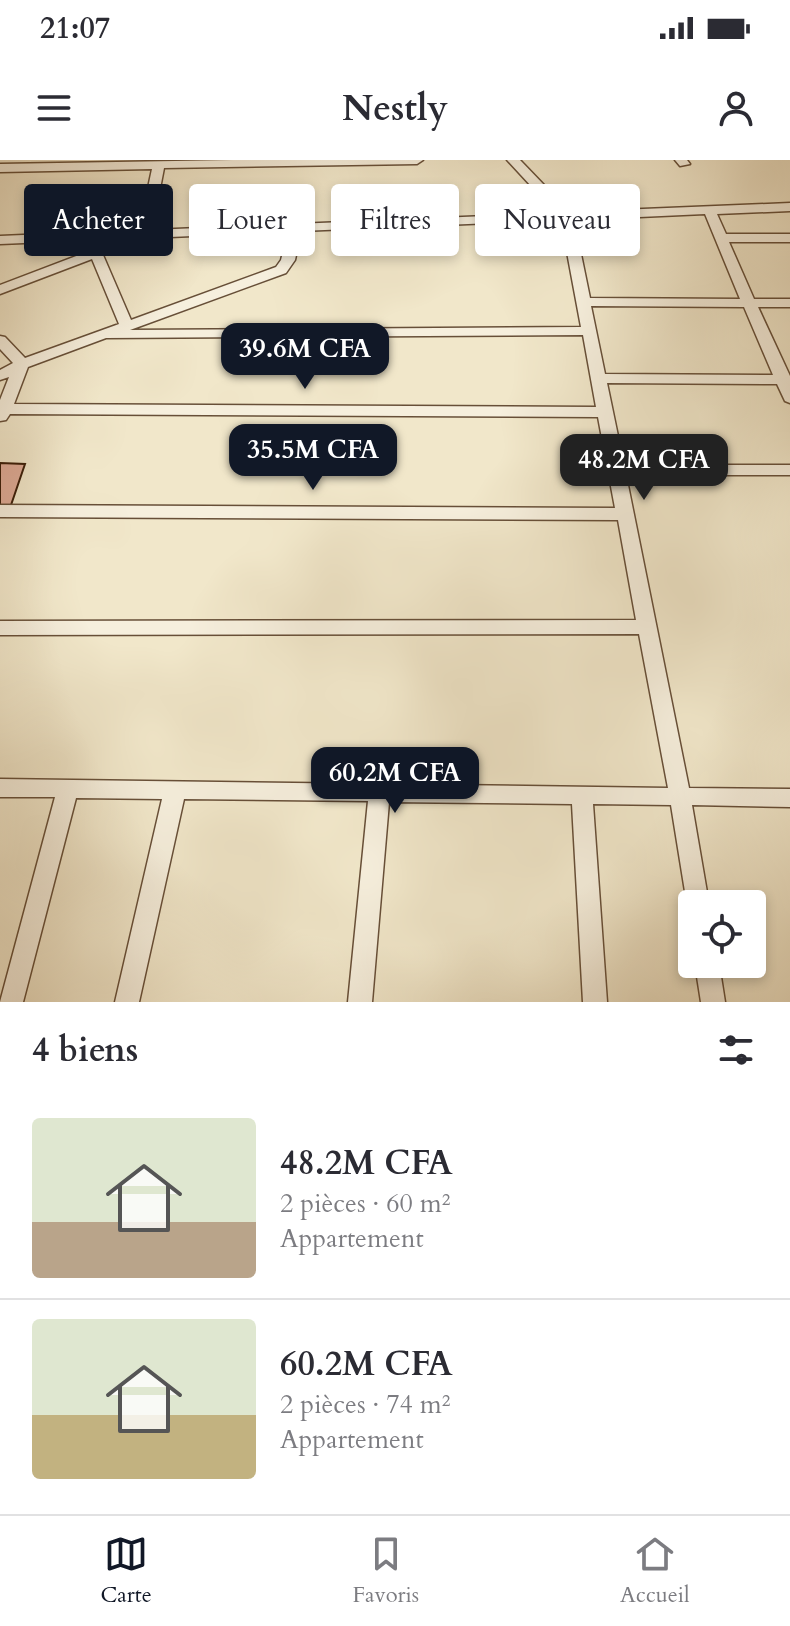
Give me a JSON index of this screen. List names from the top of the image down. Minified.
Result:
{"page":{"status":"21:07","header":"Nestly","chip":["Acheter","Louer","Filtres","Nouveau"],"price":["39.6M CFA","35.5M CFA","48.2M CFA","60.2M CFA"],"heading":"4 biens","list":[{"name":"48.2M CFA","note":"2 pièces · 60 m² · Appartement"},{"name":"60.2M CFA","note":"2 pièces · 74 m² · Appartement"}],"tabs":["Carte","Favoris","Accueil"]}}
